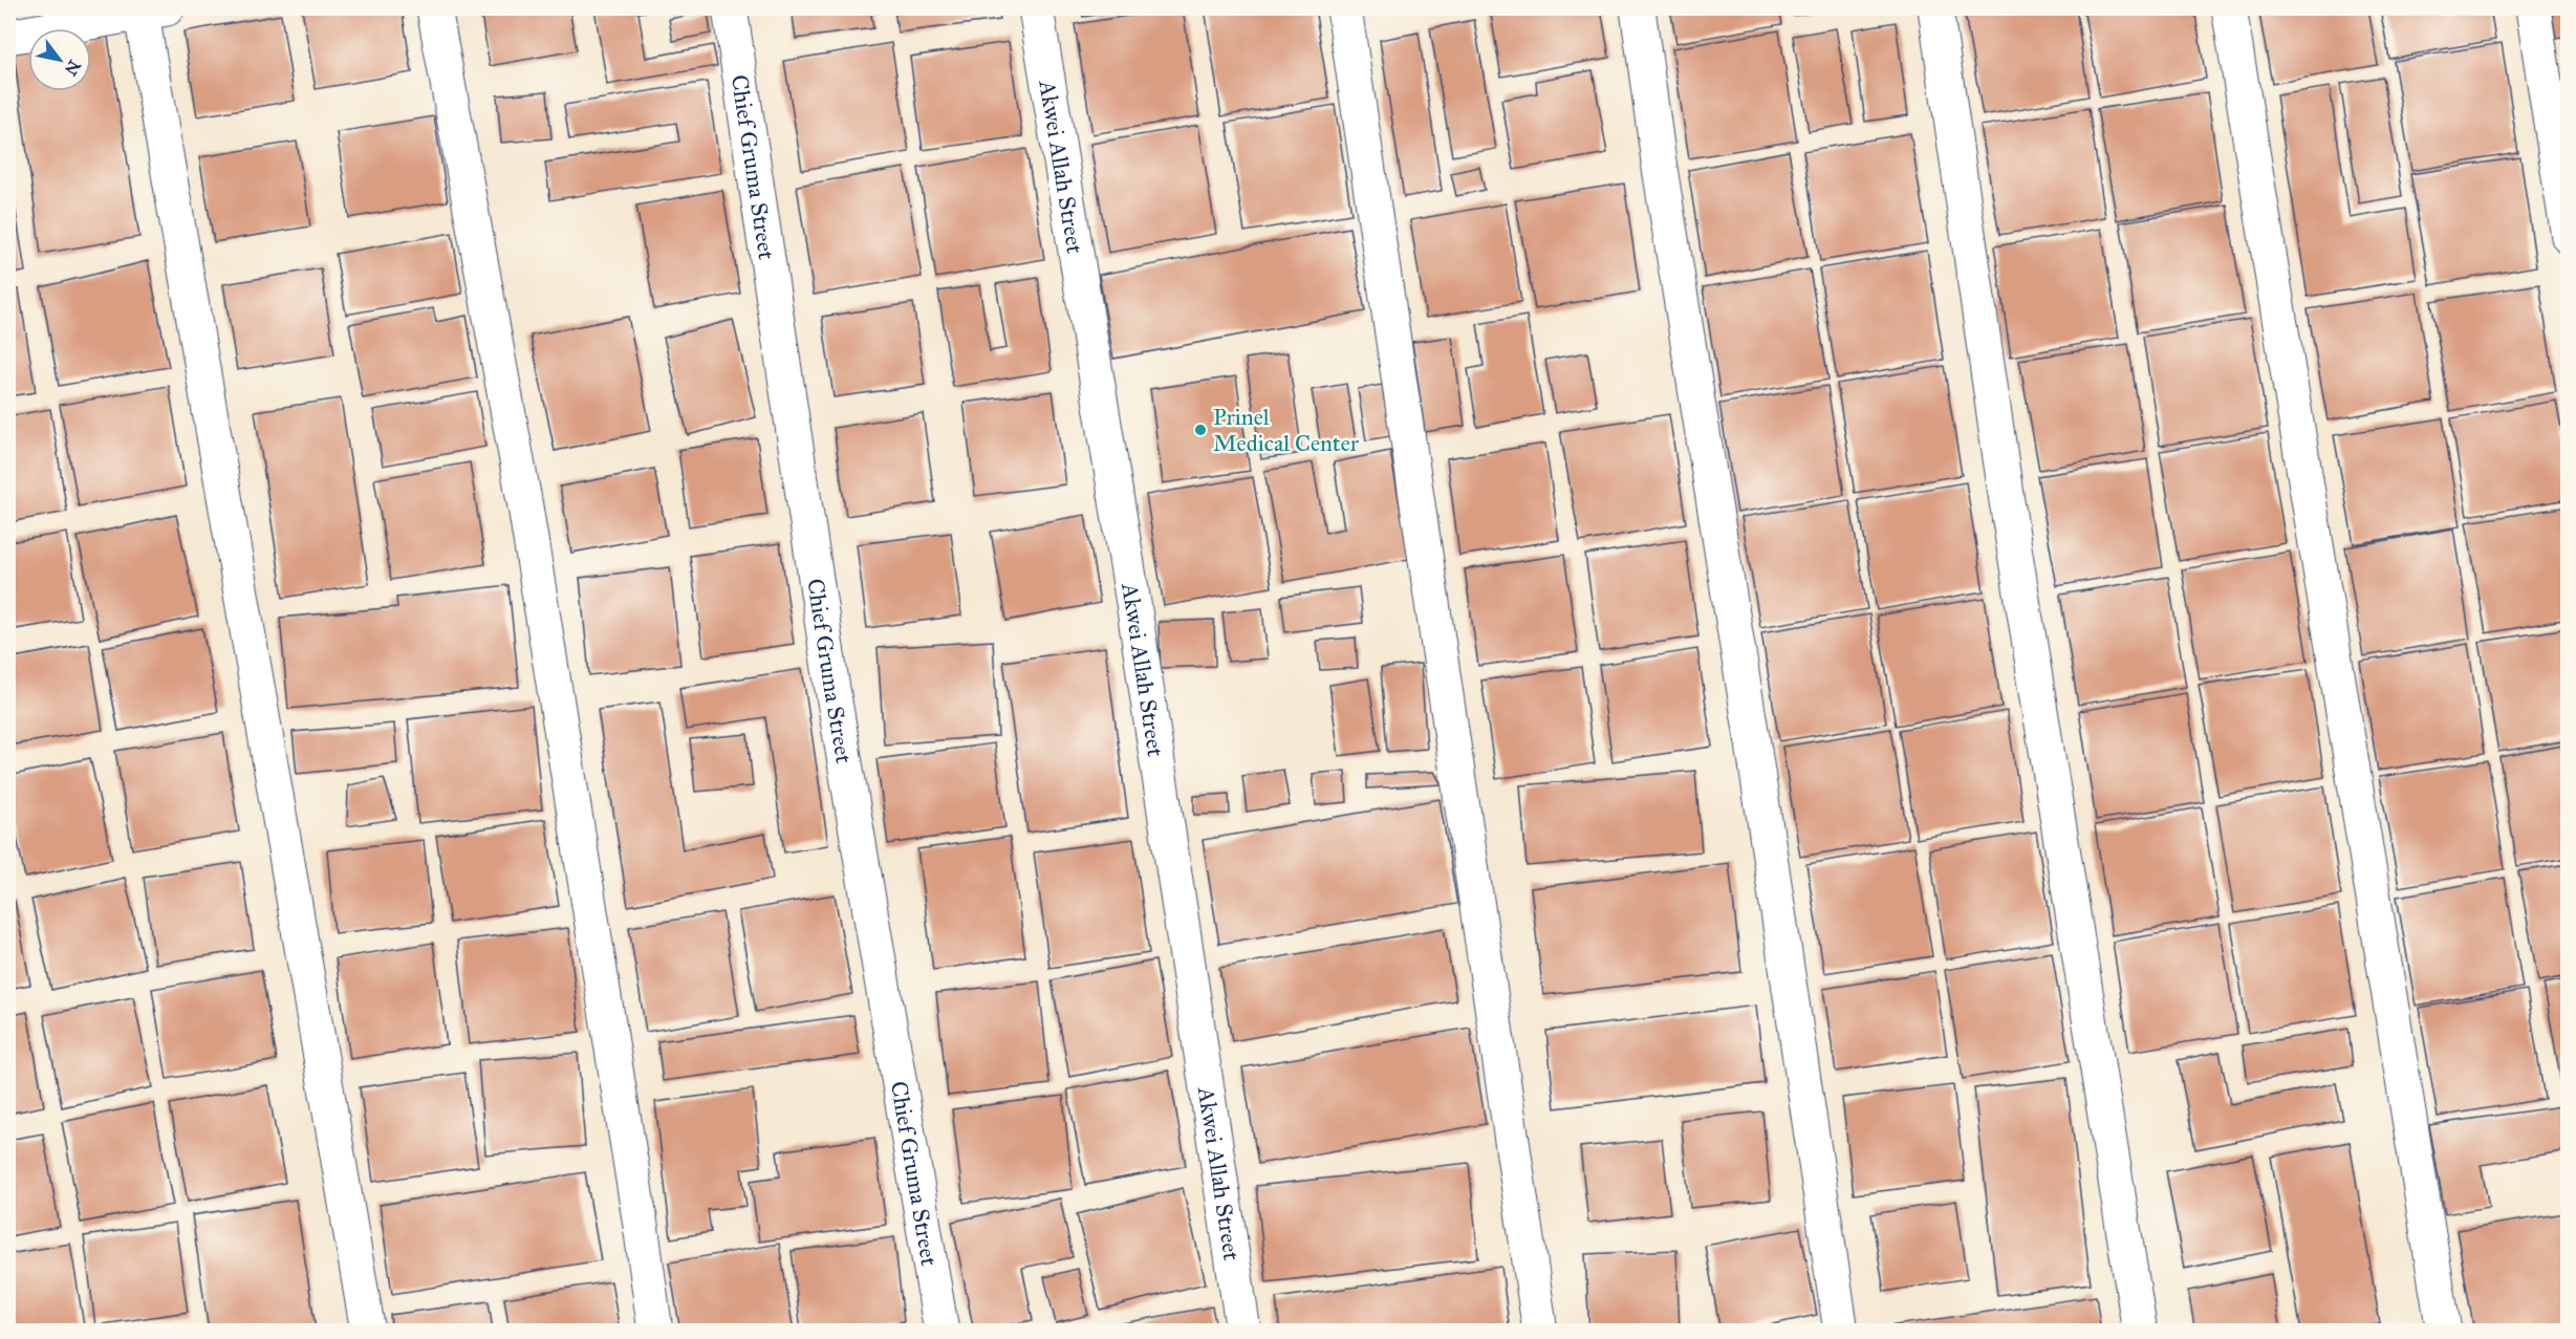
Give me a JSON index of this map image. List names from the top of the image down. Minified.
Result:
{"streets":{"street":["Akwei Allah Street","Chief Gruma Street"]},"places":["Prinel Medical Center"],"north":"bottom right"}
